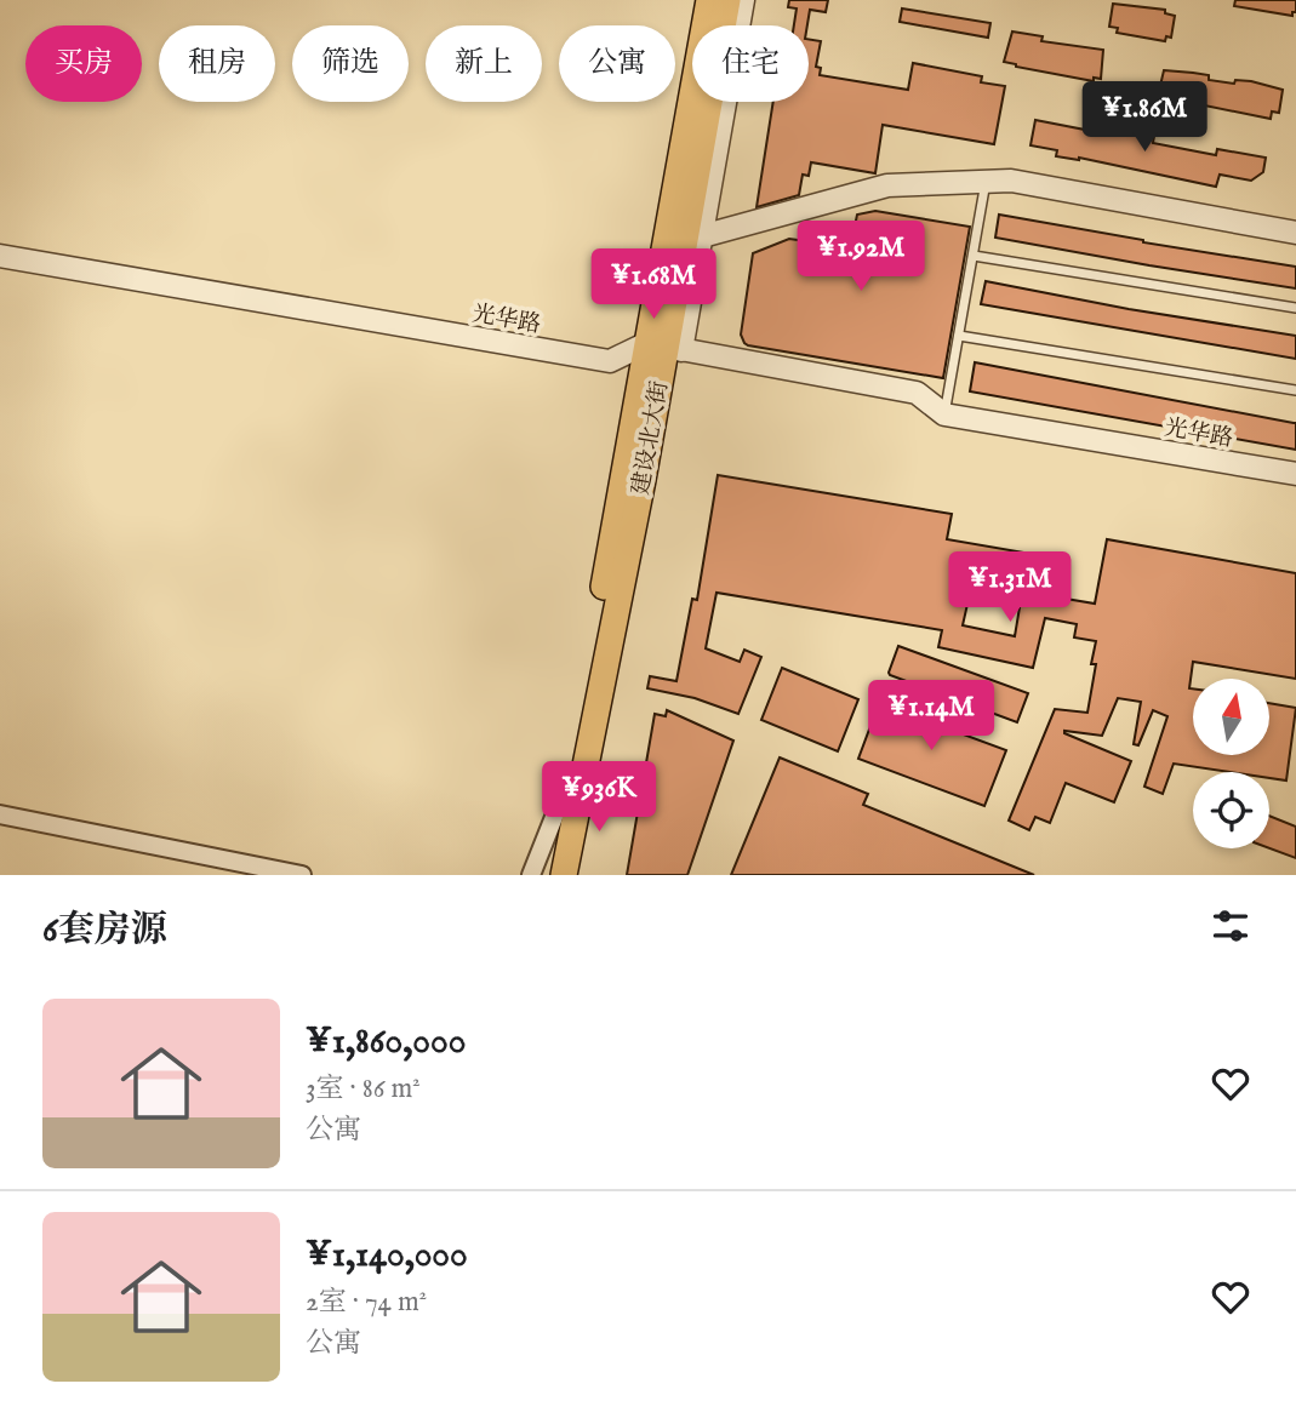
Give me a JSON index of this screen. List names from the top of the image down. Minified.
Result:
{"streets":{"main road":["建设北大街"],"street":["光华路"]},"crossings":[["光华路","建设北大街"]],"north":"top","page":{"chip":["买房","租房","筛选","新上","公寓","住宅"],"price":["¥1.86M","¥1.92M","¥1.68M","¥1.31M","¥1.14M","¥936K"],"heading":"6套房源","list":[{"name":"¥1,860,000","note":"3室 · 86 m² · 公寓"},{"name":"¥1,140,000","note":"2室 · 74 m² · 公寓"}]}}
